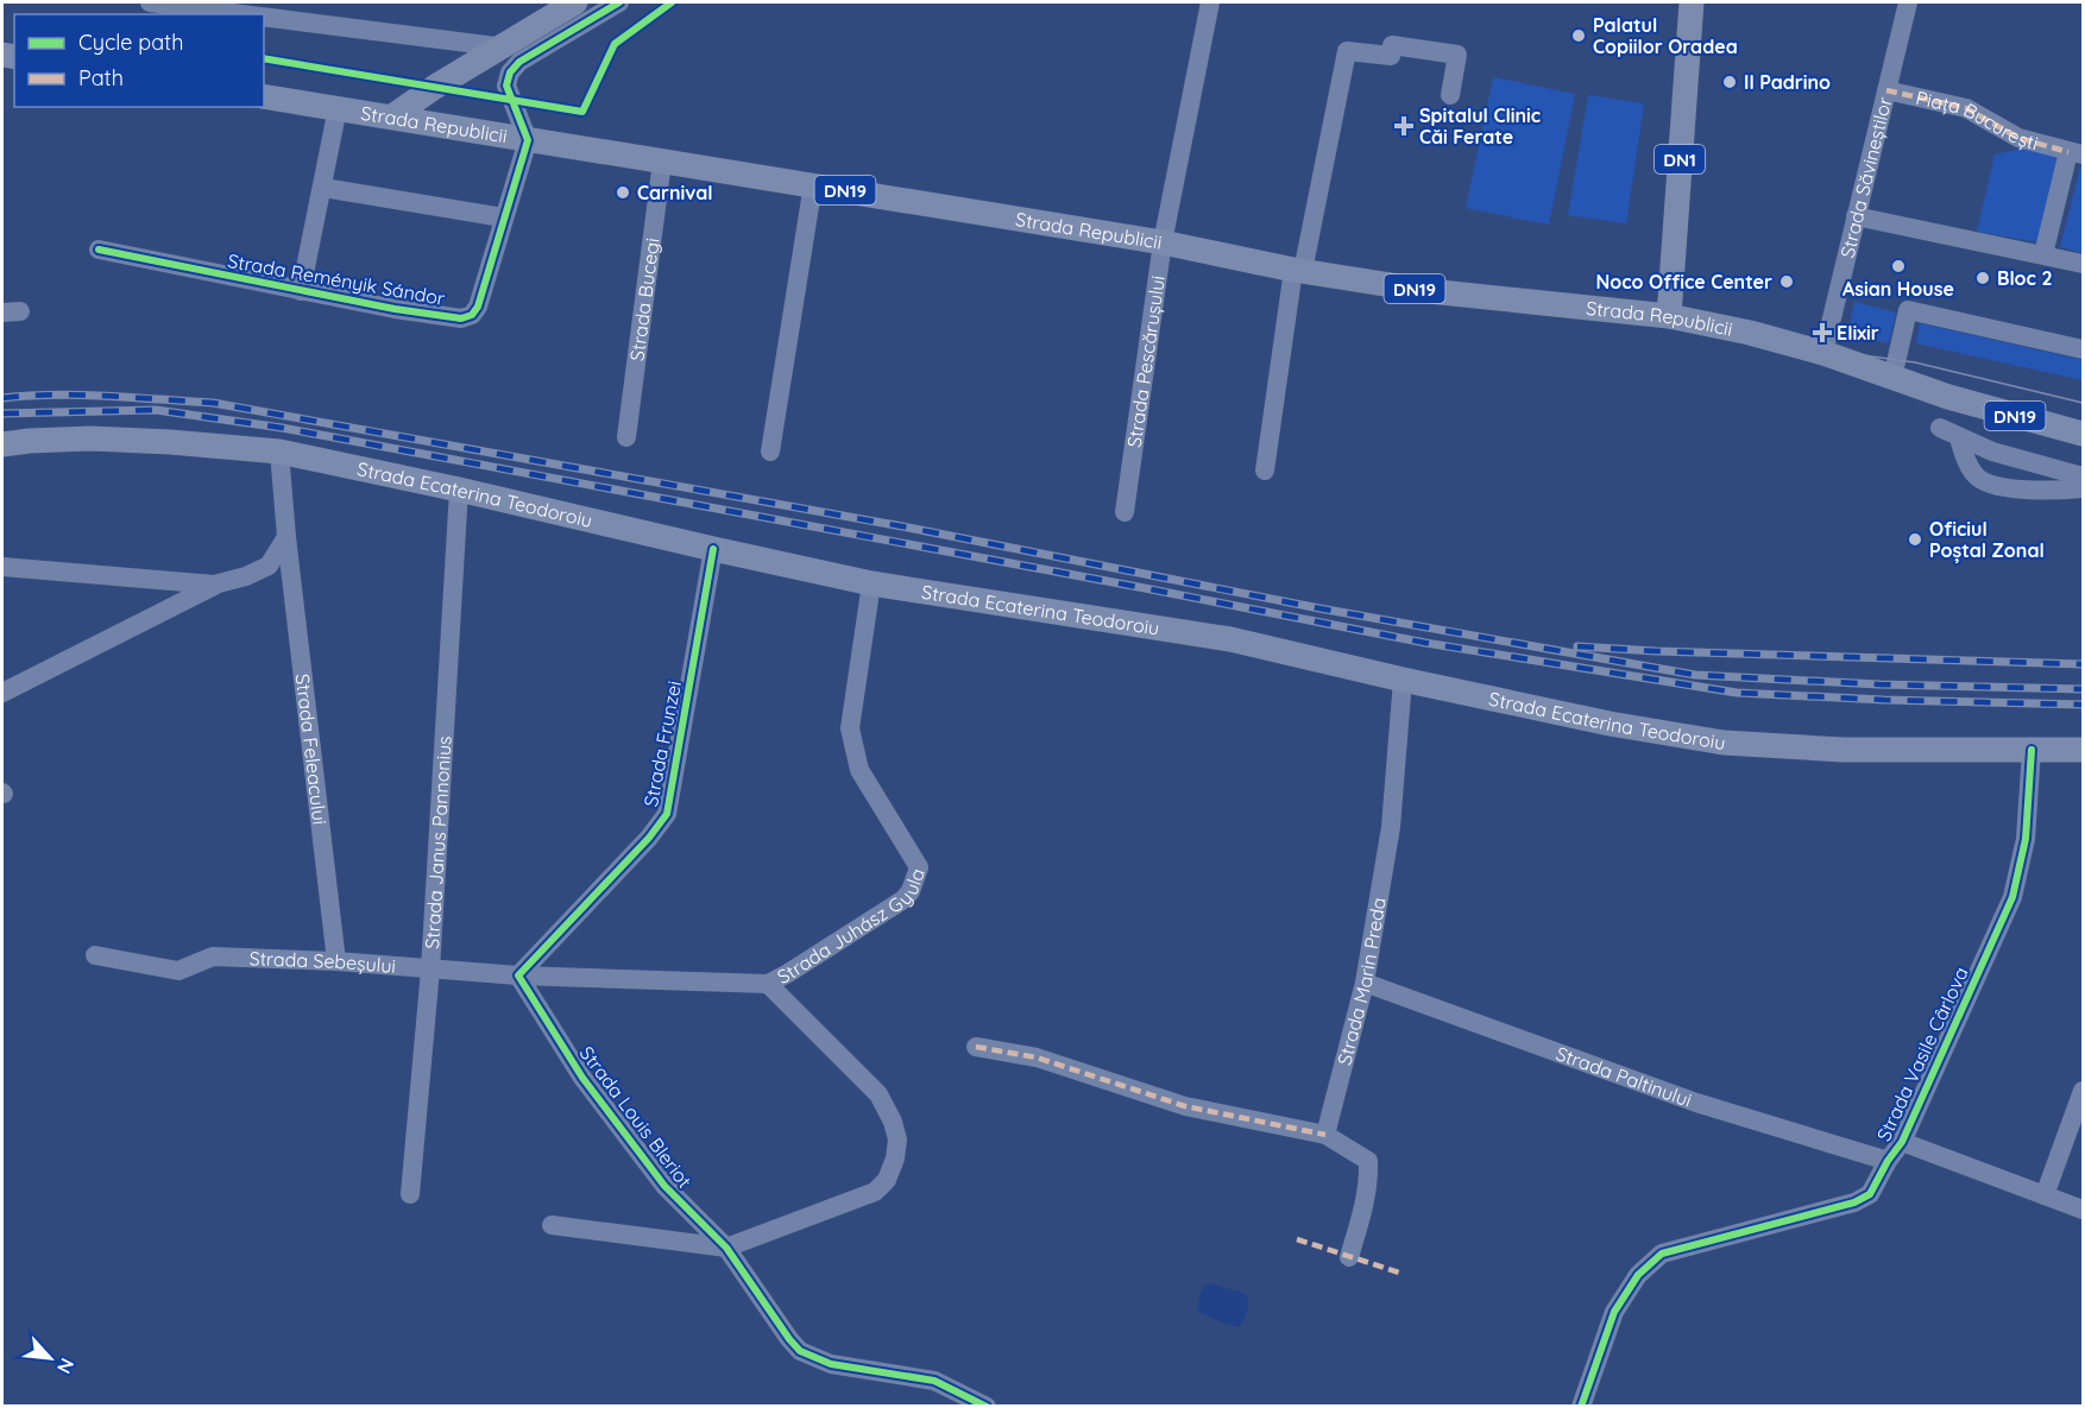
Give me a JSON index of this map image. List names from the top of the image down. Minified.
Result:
{"streets":{"main road":["Strada Republicii","DN1","DN19","Strada Ecaterina Teodoroiu"],"street":["Piața București","Strada Săvineștilor","Strada Reményik Sándor","Strada Bucegi","Strada Pescărușului","Strada Frunzei","Strada Feleacului","Strada Janus Pannonius","Strada Juhász Gyula","Strada Sebeșului","Strada Marin Preda","Strada Vasile Cârlova","Strada Paltinului","Strada Louis Bleriot"]},"crossings":[["Piața București","Strada Săvineștilor"],["Strada Republicii","DN1"],["Strada Republicii","Strada Săvineștilor"],["Strada Republicii","DN19"],["Strada Republicii","Strada Reményik Sándor"],["Strada Republicii","Strada Bucegi"],["Strada Republicii","Strada Pescărușului"],["Strada Ecaterina Teodoroiu","Strada Frunzei"],["Strada Ecaterina Teodoroiu","Strada Feleacului"],["Strada Ecaterina Teodoroiu","Strada Janus Pannonius"],["Strada Ecaterina Teodoroiu","Strada Juhász Gyula"],["Strada Ecaterina Teodoroiu","Strada Marin Preda"],["Strada Ecaterina Teodoroiu","Strada Vasile Cârlova"],["Strada Frunzei","Strada Sebeșului"],["Strada Frunzei","Strada Louis Bleriot"],["Strada Feleacului","Strada Sebeșului"],["Strada Janus Pannonius","Strada Sebeșului"],["Strada Juhász Gyula","Strada Sebeșului"],["Strada Juhász Gyula","Strada Louis Bleriot"],["Strada Sebeșului","Strada Louis Bleriot"],["Strada Marin Preda","Strada Paltinului"],["Strada Vasile Cârlova","Strada Paltinului"]],"places":{"other":["Palatul Copiilor Oradea","Il Padrino","Carnival","Asian House","Bloc 2","Noco Office Center","Oficiul Poștal Zonal"],"health":["Spitalul Clinic Căi Ferate","Elixir"]},"legend":["Cycle path","Path"],"north":"bottom right"}
